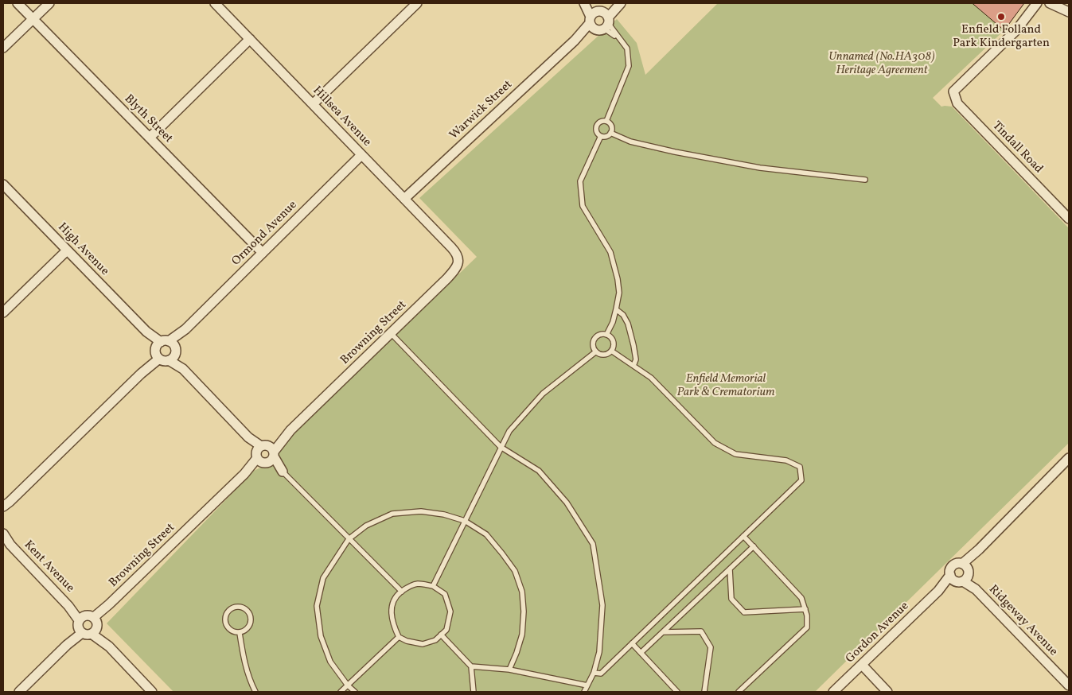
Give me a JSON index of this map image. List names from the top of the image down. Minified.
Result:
{"streets":{"street":["Warwick Street","Hillsea Avenue","Blyth Street","Tindall Road","Ormond Avenue","High Avenue","Browning Street","Kent Avenue","Ridgeway Avenue","Gordon Avenue"]},"crossings":[["Warwick Street","Hillsea Avenue"],["Hillsea Avenue","Ormond Avenue"],["Hillsea Avenue","Browning Street"],["Blyth Street","Ormond Avenue"],["Ormond Avenue","High Avenue"],["High Avenue","Browning Street"],["Ridgeway Avenue","Gordon Avenue"]],"parks":["Unnamed (No.HA308) Heritage Agreement","Enfield Memorial Park & Crematorium"],"places":["Enfield Folland Park Kindergarten"]}
